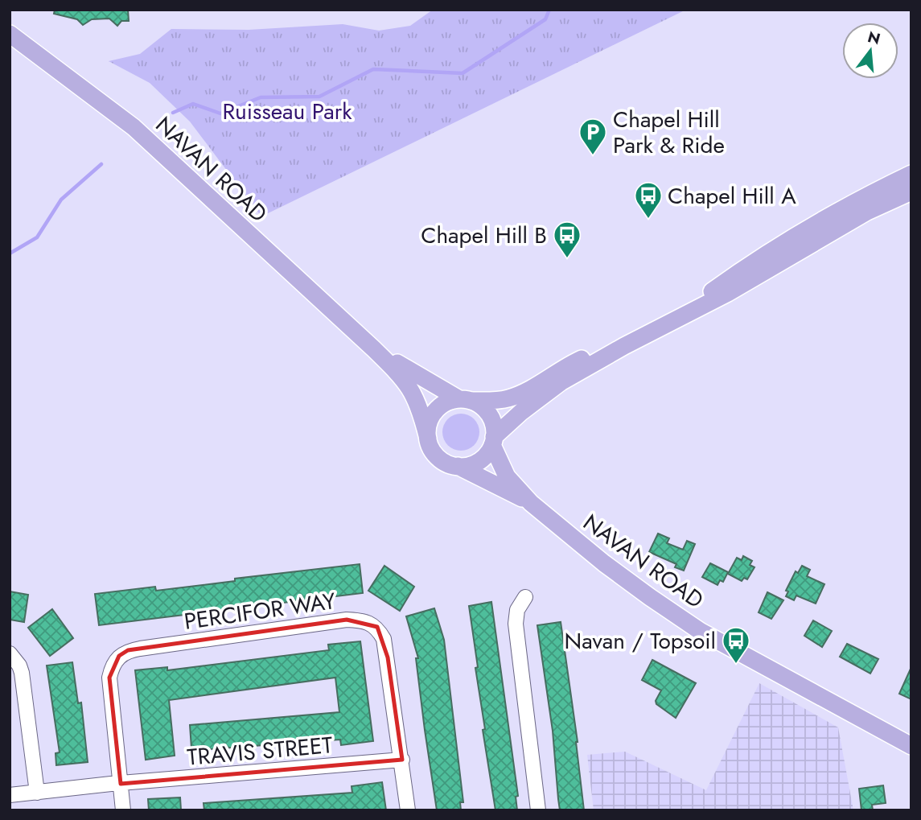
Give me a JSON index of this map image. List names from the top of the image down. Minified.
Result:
{"streets":{"main road":["NAVAN ROAD"],"street":["PERCIFOR WAY","TRAVIS STREET"]},"crossings":[["PERCIFOR WAY","TRAVIS STREET"]],"parks":["Ruisseau Park"],"places":{"parking":["Chapel Hill Park & Ride"],"bus stop":["Chapel Hill A","Chapel Hill B","Navan / Topsoil"]},"north":"top"}
